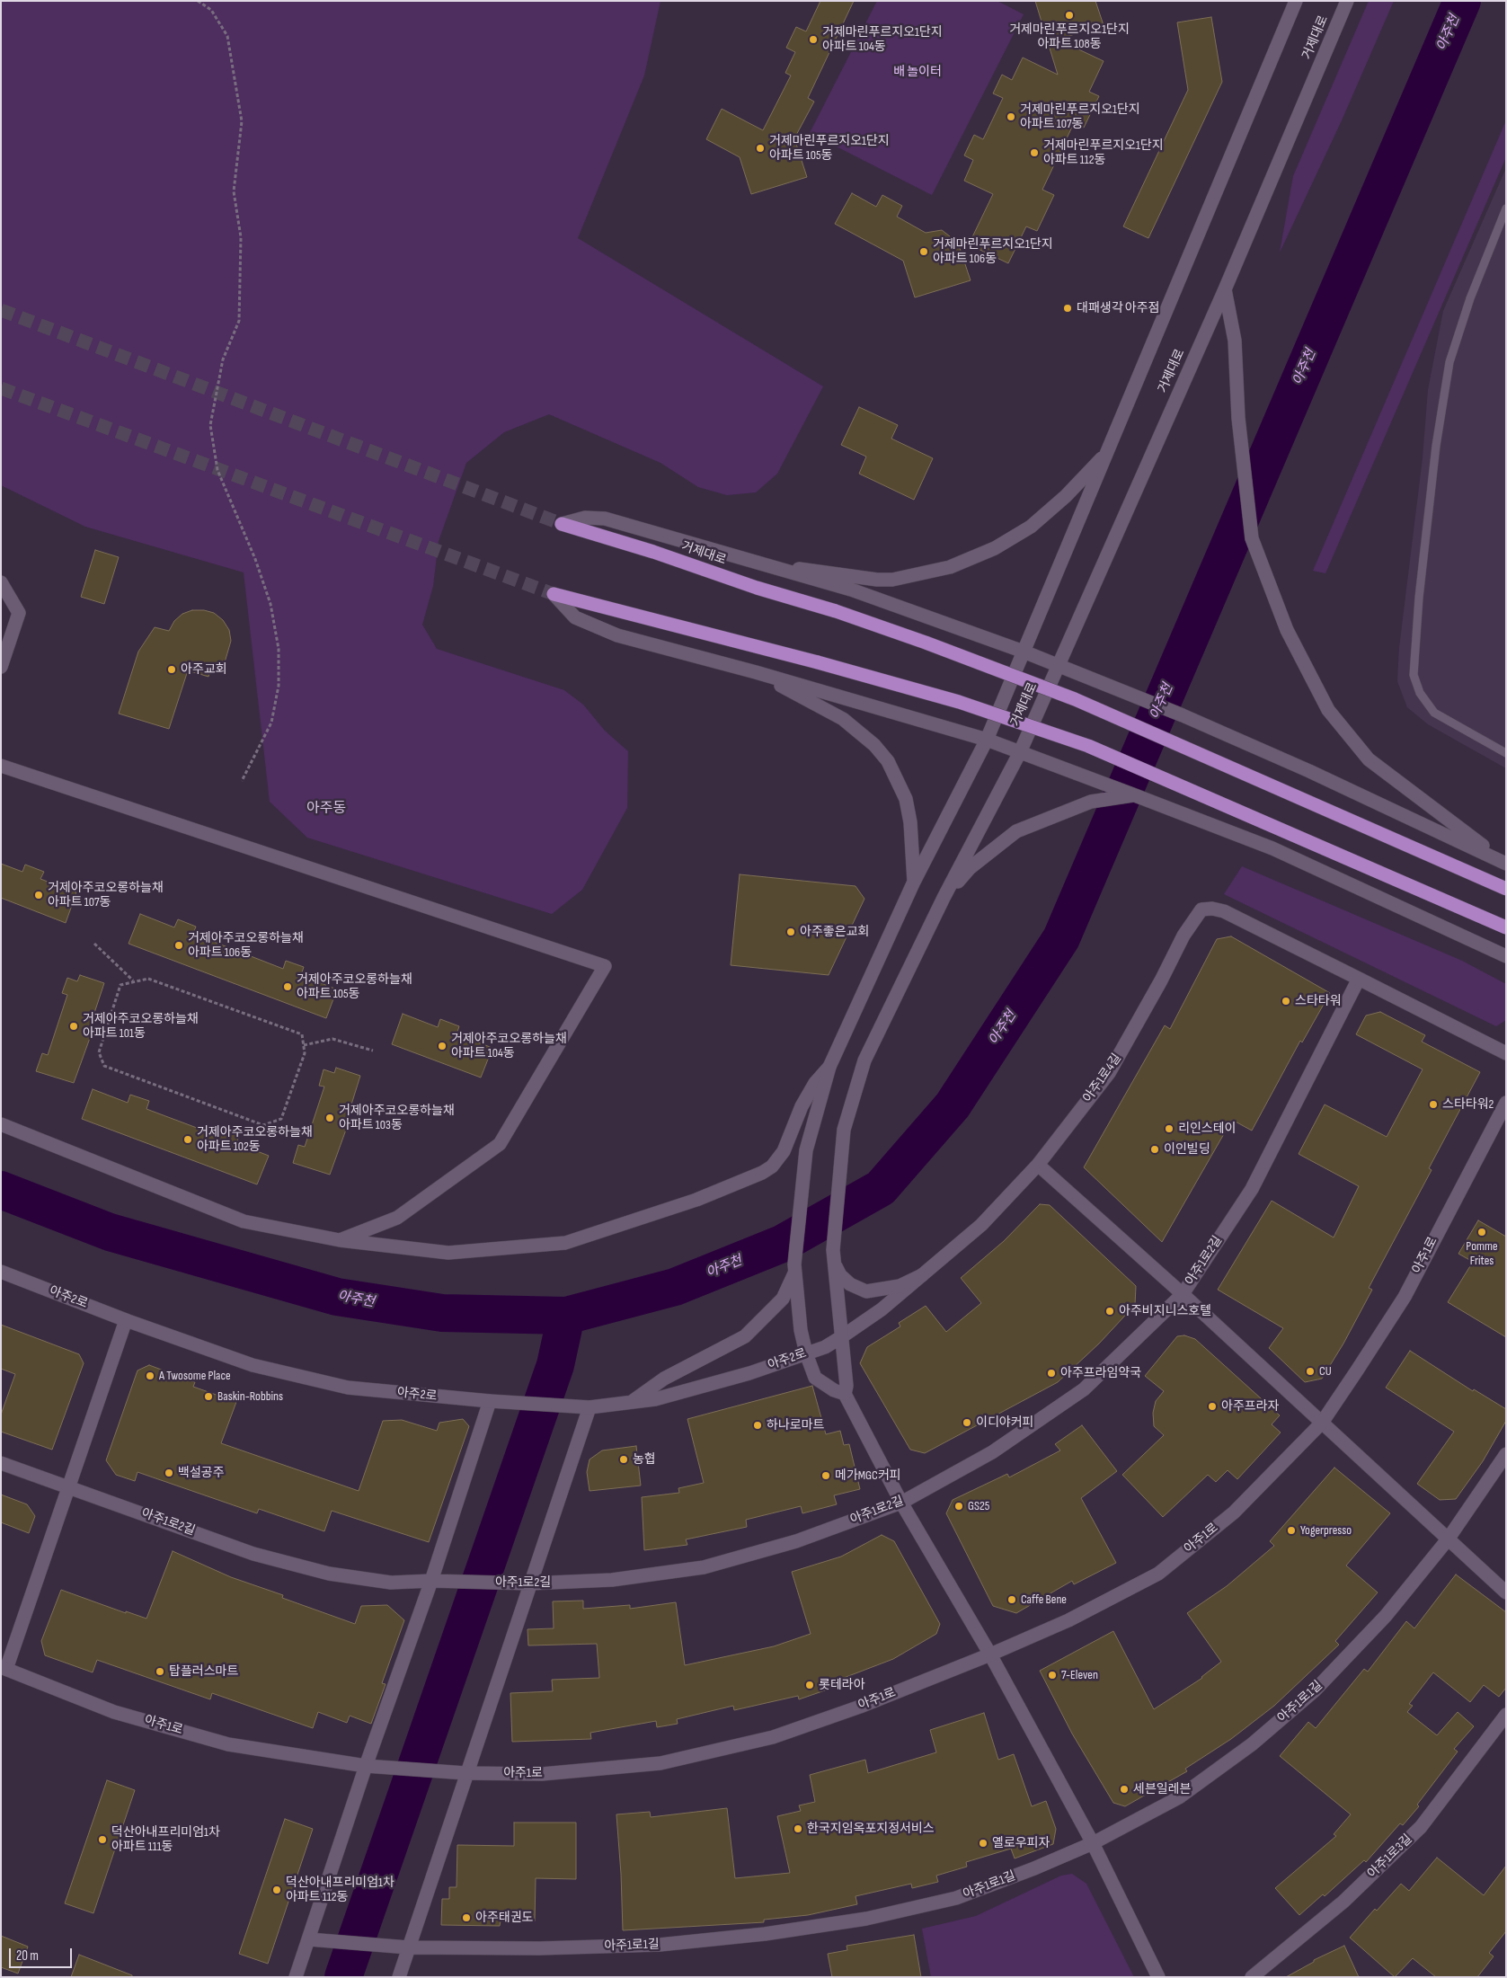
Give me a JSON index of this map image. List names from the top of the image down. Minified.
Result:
{"streets":{"highway":["거제대로"],"street":["아주1로4길","아주1로","아주1로2길","아주2로","아주1로1길","아주1로3길"]},"crossings":[["아주1로4길","아주1로2길"],["아주1로4길","아주2로"]],"districts":["아주동"],"water":["아주천"],"parks":["배 놀이터"],"places":["거제마린푸르지오1단지 아파트 108동","거제마린푸르지오1단지 아파트 104동","거제마린푸르지오1단지 아파트 107동","거제마린푸르지오1단지 아파트 105동","거제마린푸르지오1단지 아파트 112동","거제마린푸르지오1단지 아파트 106동","대패생각 아주점","아주교회","거제아주코오롱하늘채 아파트 107동","아주좋은교회","거제아주코오롱하늘채 아파트 106동","거제아주코오롱하늘채 아파트 105동","스타타워","거제아주코오롱하늘채 아파트 101동","거제아주코오롱하늘채 아파트 104동","스타타워2","거제아주코오롱하늘채 아파트 103동","리인스테이","거제아주코오롱하늘채 아파트 102동","이인빌딩","Pomme Frites","아주비지니스호텔","CU","아주프라임약국","A Twosome Place","Baskin-Robbins","아주프라자","이디야커피","하나로마트","농협","백설공주","메가MGC커피","GS25","Yogerpresso","Caffe Bene","탑플러스마트","7-Eleven","롯테라아","세븐일레븐","한국지임옥포지정서비스","덕산아내프리미엄1차 아파트 111동","옐로우피자","덕산아내프리미엄1차 아파트 112동","아주태권도"],"scale_bar":"20 m"}
